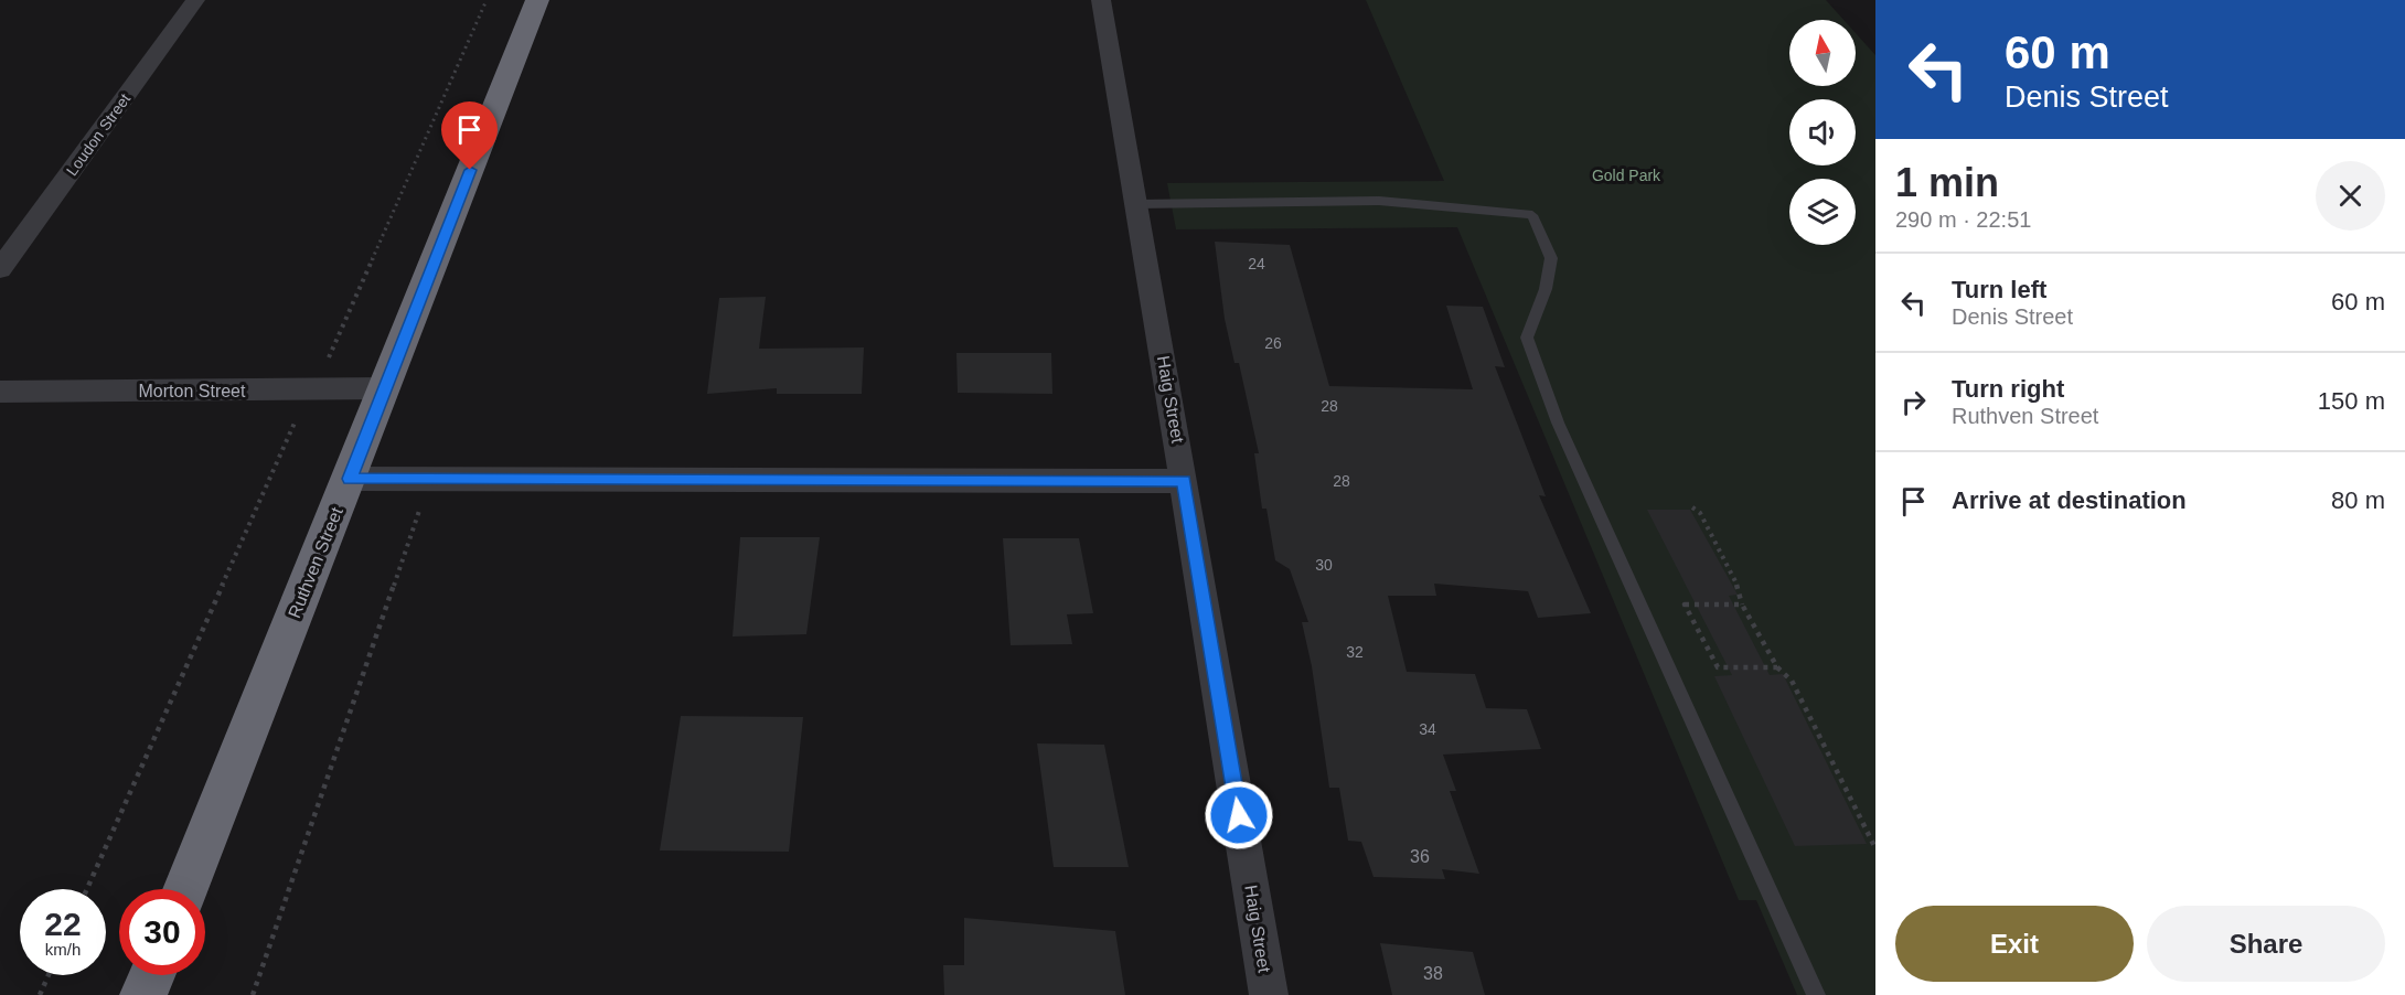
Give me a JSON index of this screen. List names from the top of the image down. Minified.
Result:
{"streets":{"highway":["Ruthven Street"],"street":["Loudon Street","Morton Street","Haig Street"]},"crossings":[["Morton Street","Ruthven Street"]],"parks":["Gold Park"],"house_numbers":["24","26","28","28","30","32","34","36","38"],"north":"top","page":{"turn":["60 m","Denis Street"],"heading":["1 min","290 m · 22:51"],"list":[{"name":"Turn left","note":"Denis Street","value":"60 m"},{"name":"Turn right","note":"Ruthven Street","value":"150 m"},{"name":"Arrive at destination","value":"80 m"}],"speed":"22 km/h","limit":"30","buttons":["Exit","Share"]}}
